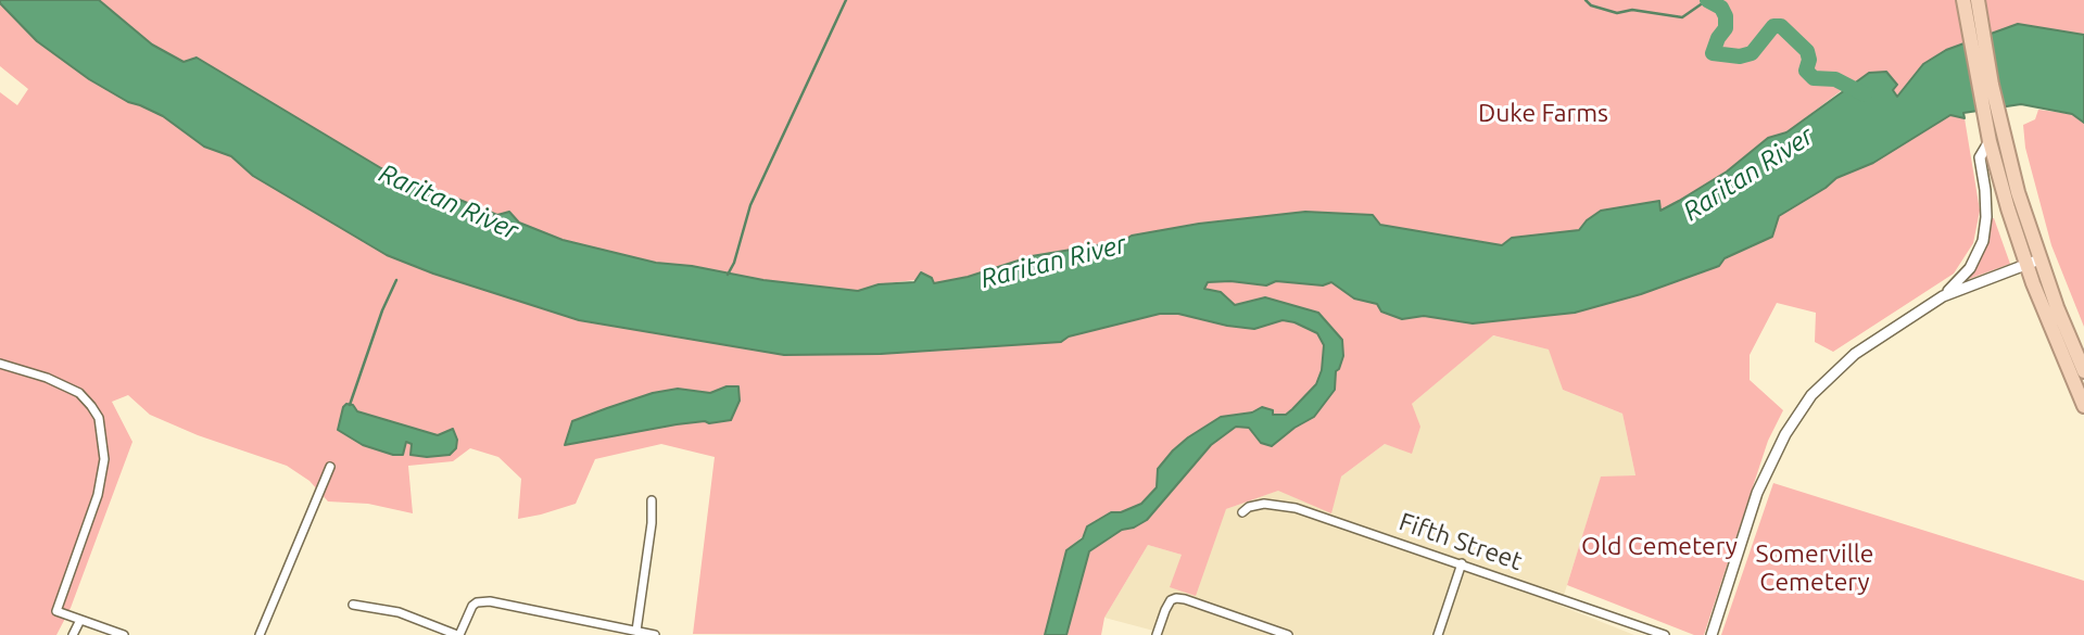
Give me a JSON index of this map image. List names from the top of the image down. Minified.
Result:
{"streets":{"street":["Fifth Street"]},"water":["Raritan River"],"parks":["Duke Farms","Old Cemetery","Somerville Cemetery"]}
